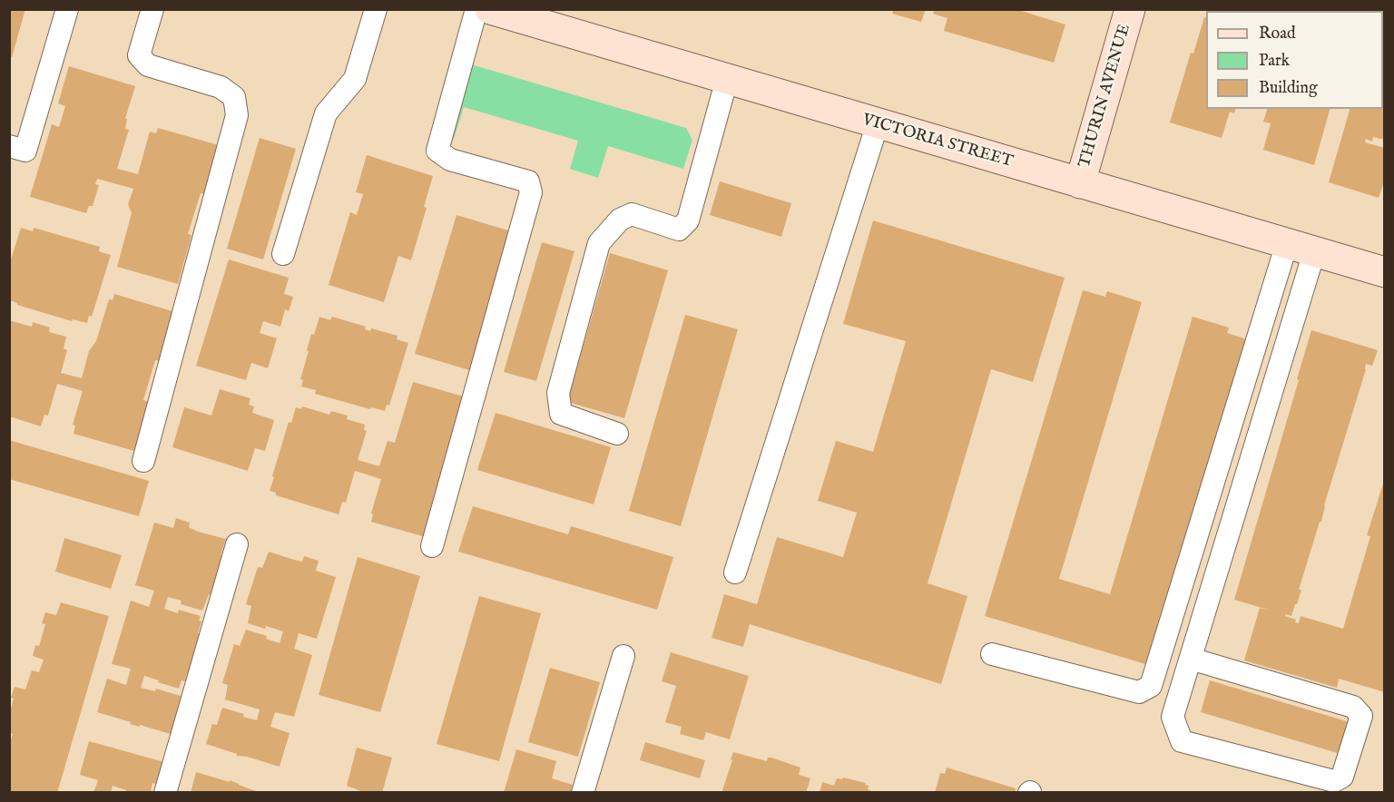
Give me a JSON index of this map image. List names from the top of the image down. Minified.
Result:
{"streets":{"main road":["THURIN AVENUE","VICTORIA STREET"]},"crossings":[["THURIN AVENUE","VICTORIA STREET"]],"legend":["Road","Park","Building"]}
